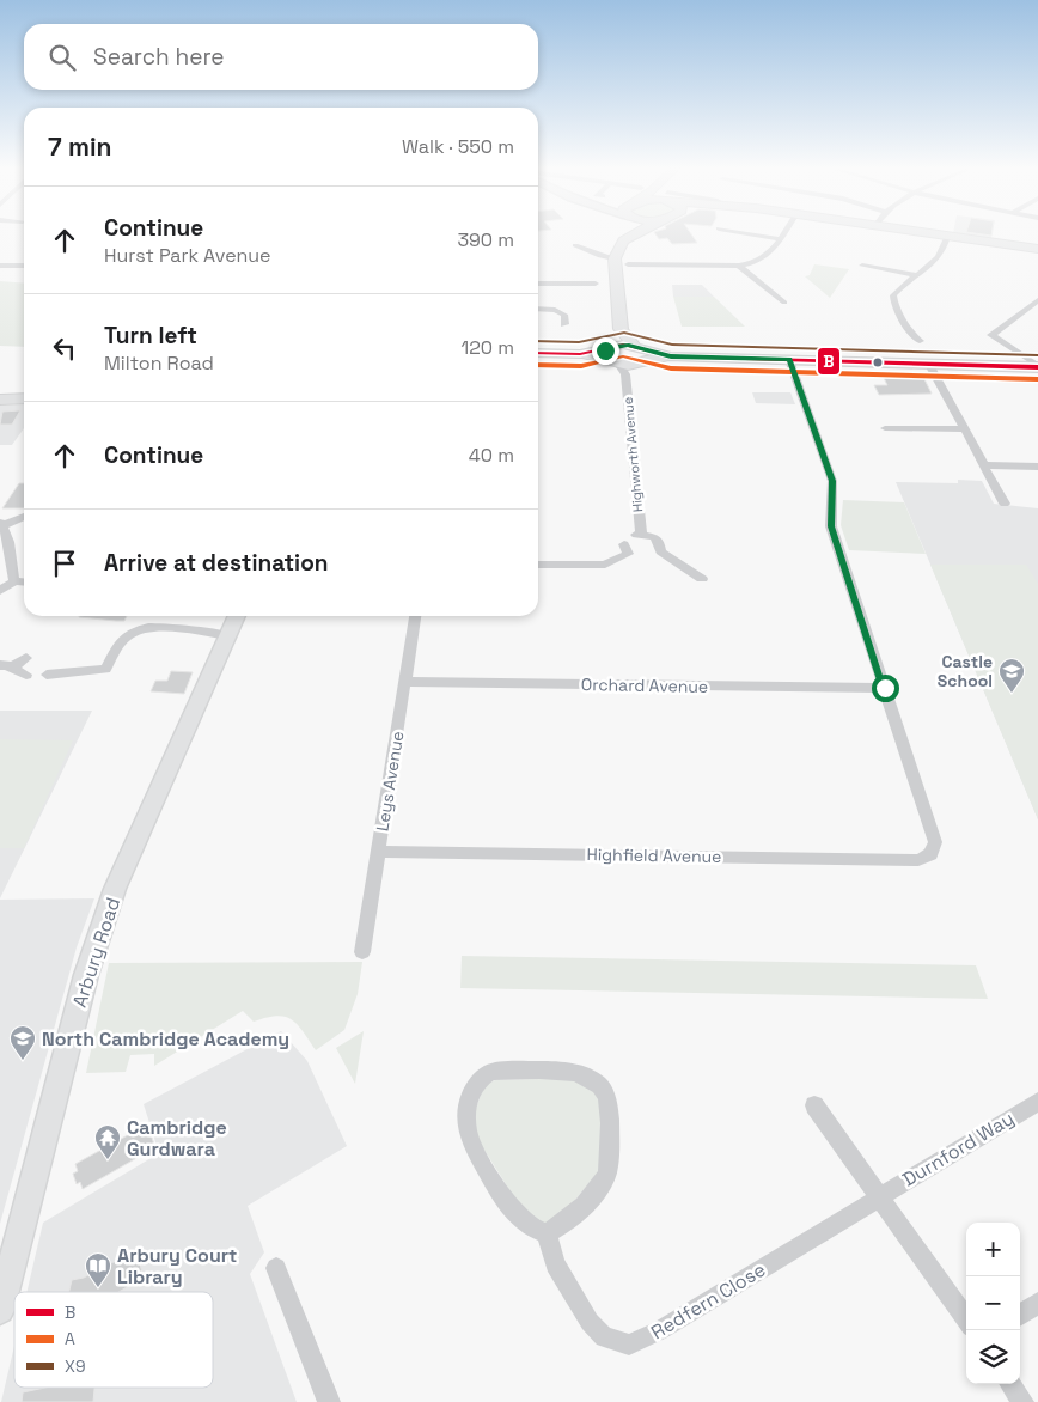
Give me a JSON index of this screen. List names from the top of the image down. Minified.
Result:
{"streets":{"street":["Highworth Avenue","Orchard Avenue","Leys Avenue","Highfield Avenue","Arbury Road","Durnford Way","Redfern Close"]},"crossings":[["Orchard Avenue","Leys Avenue"],["Orchard Avenue","Highfield Avenue"],["Leys Avenue","Highfield Avenue"],["Durnford Way","Redfern Close"]],"places":{"school or university":["Castle School","North Cambridge Academy"],"temple":["Cambridge Gurdwara"],"library":["Arbury Court Library"]},"lines":["transit line X9","transit line B","transit line A"],"legend":["B","A","X9"],"page":{"search":"Search here","heading":["7 min","Walk · 550 m"],"list":[["Continue","Hurst Park Avenue","390 m"],["Turn left","Milton Road","120 m"],["Continue","40 m"],"Arrive at destination"],"map_buttons":["+","−"]}}
